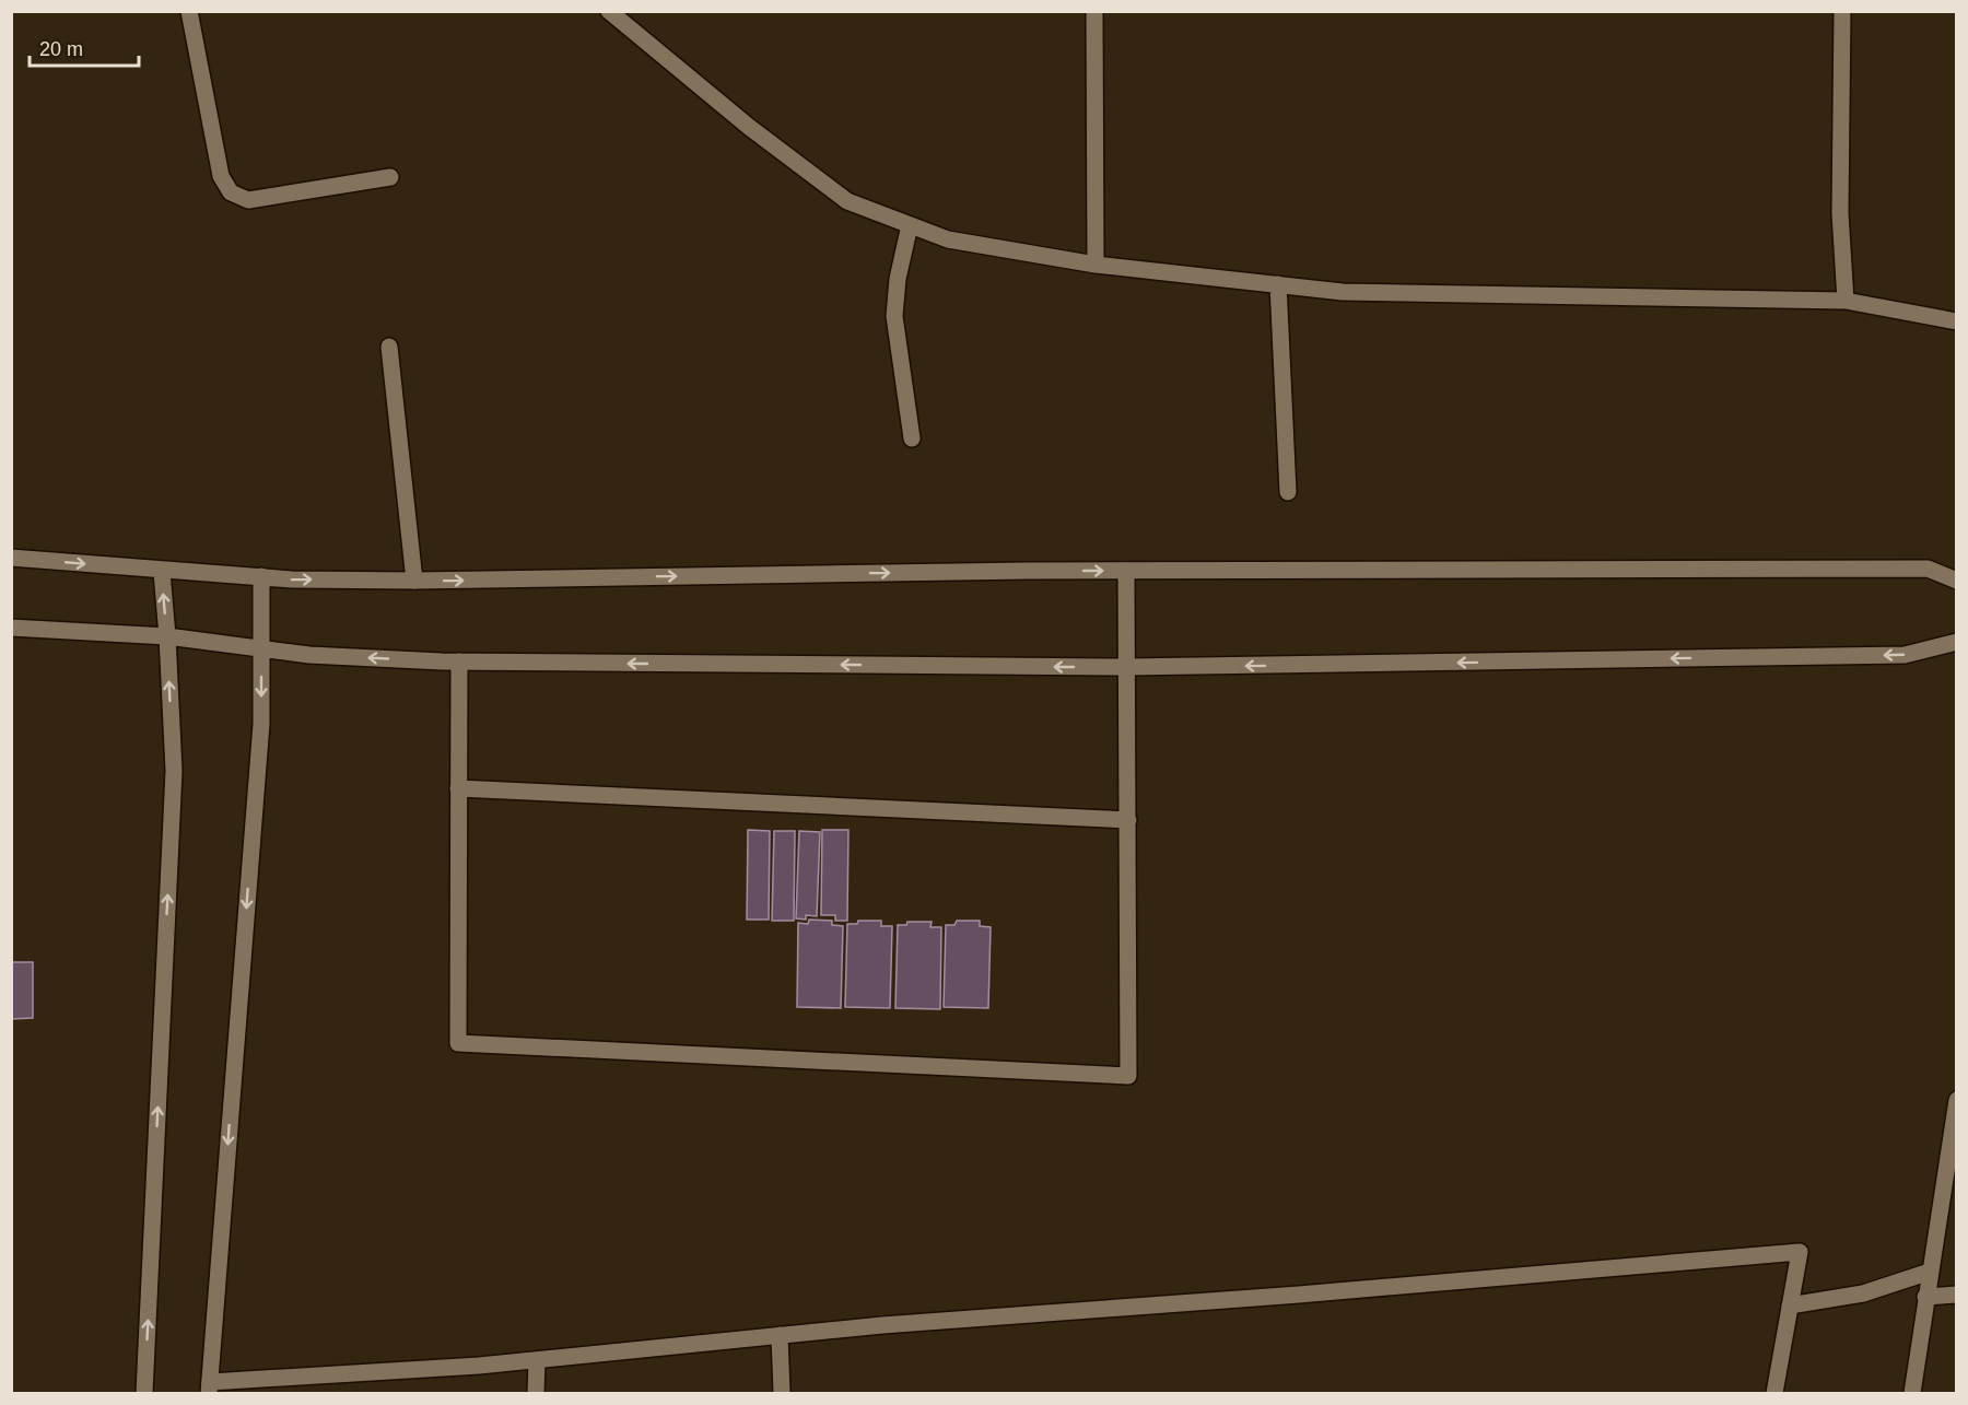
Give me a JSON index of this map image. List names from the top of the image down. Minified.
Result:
{"scale_bar":"20 m"}
